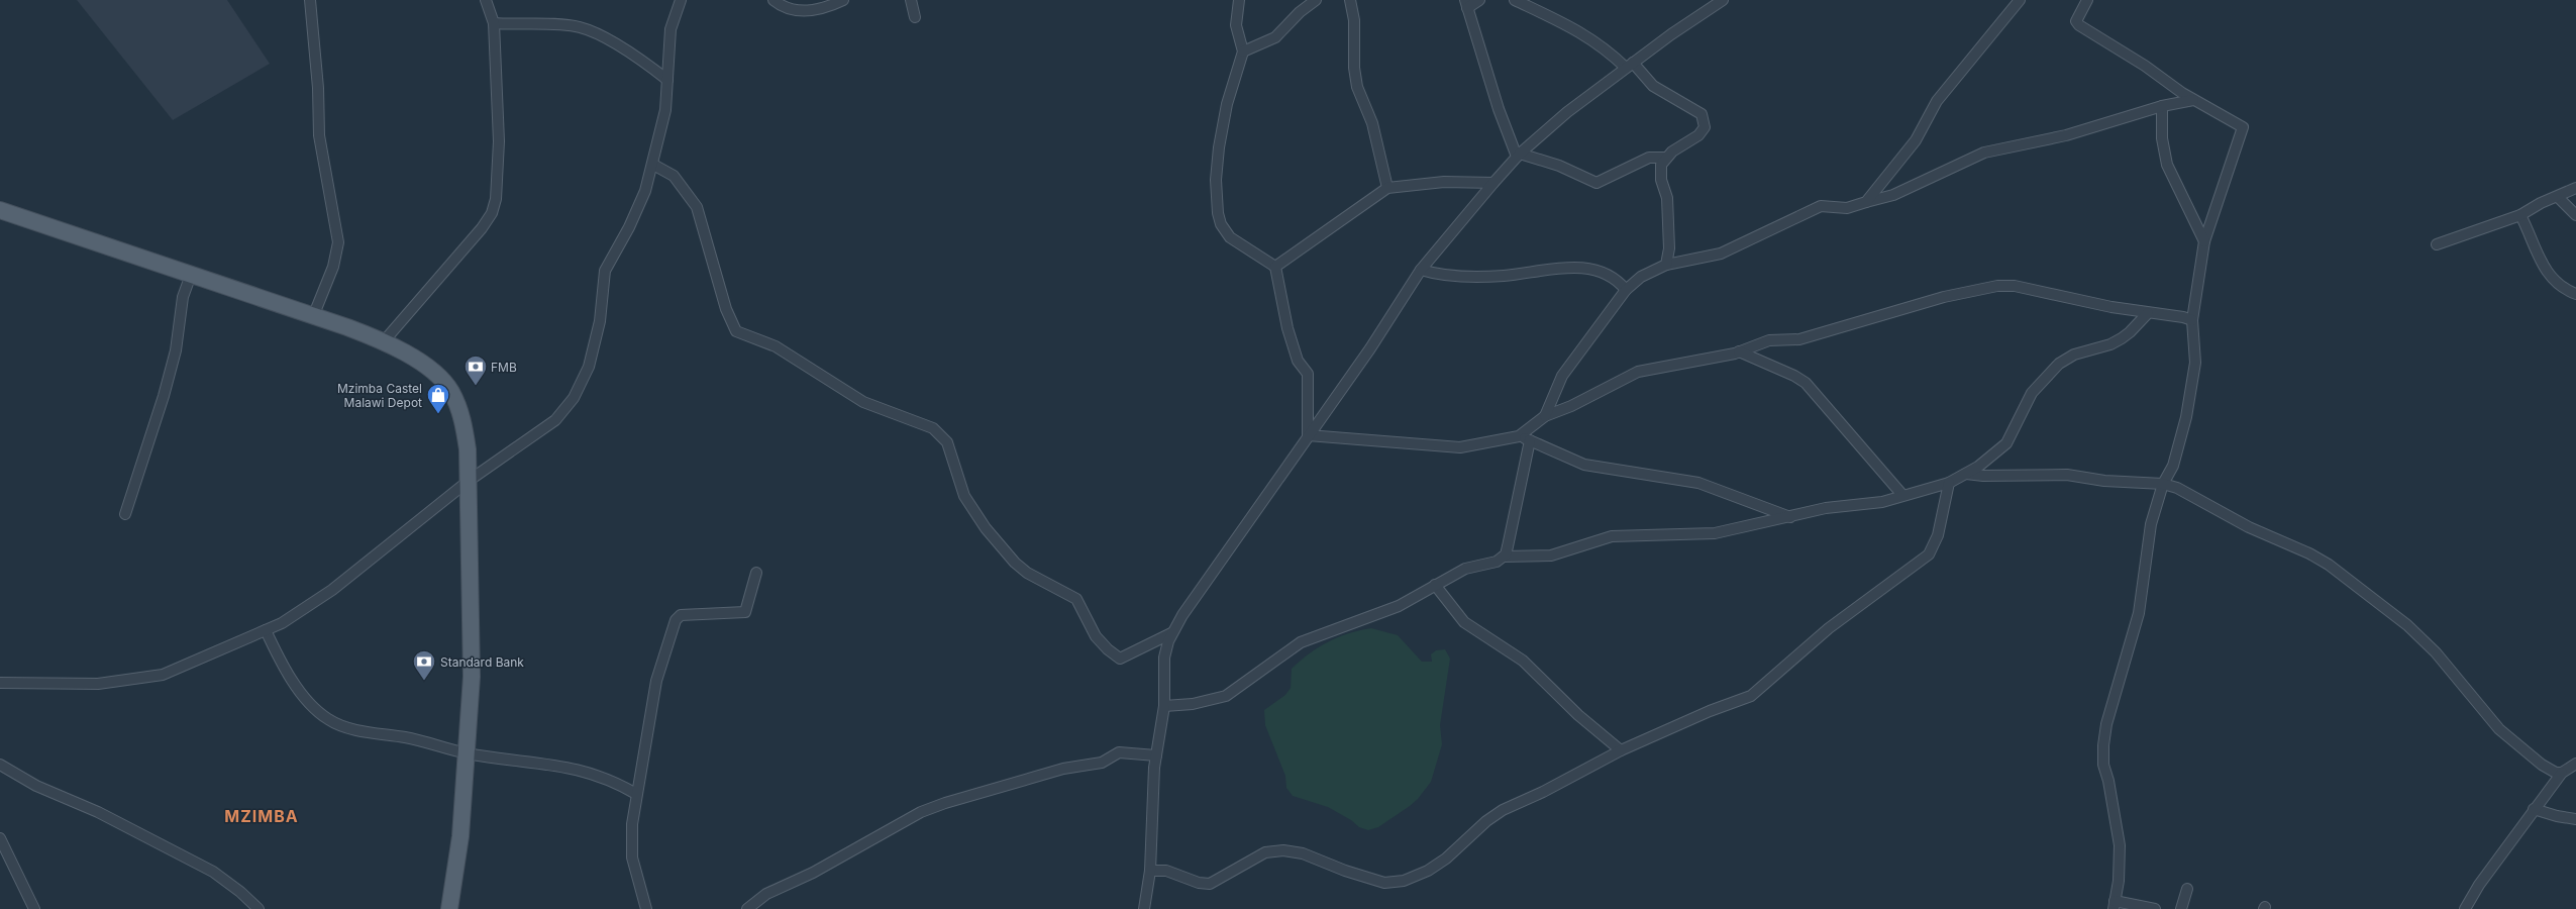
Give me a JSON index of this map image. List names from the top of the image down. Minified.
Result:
{"districts":["MZIMBA"],"places":{"bank":["FMB","Standard Bank"],"shop":["Mzimba Castel Malawi Depot"]}}
